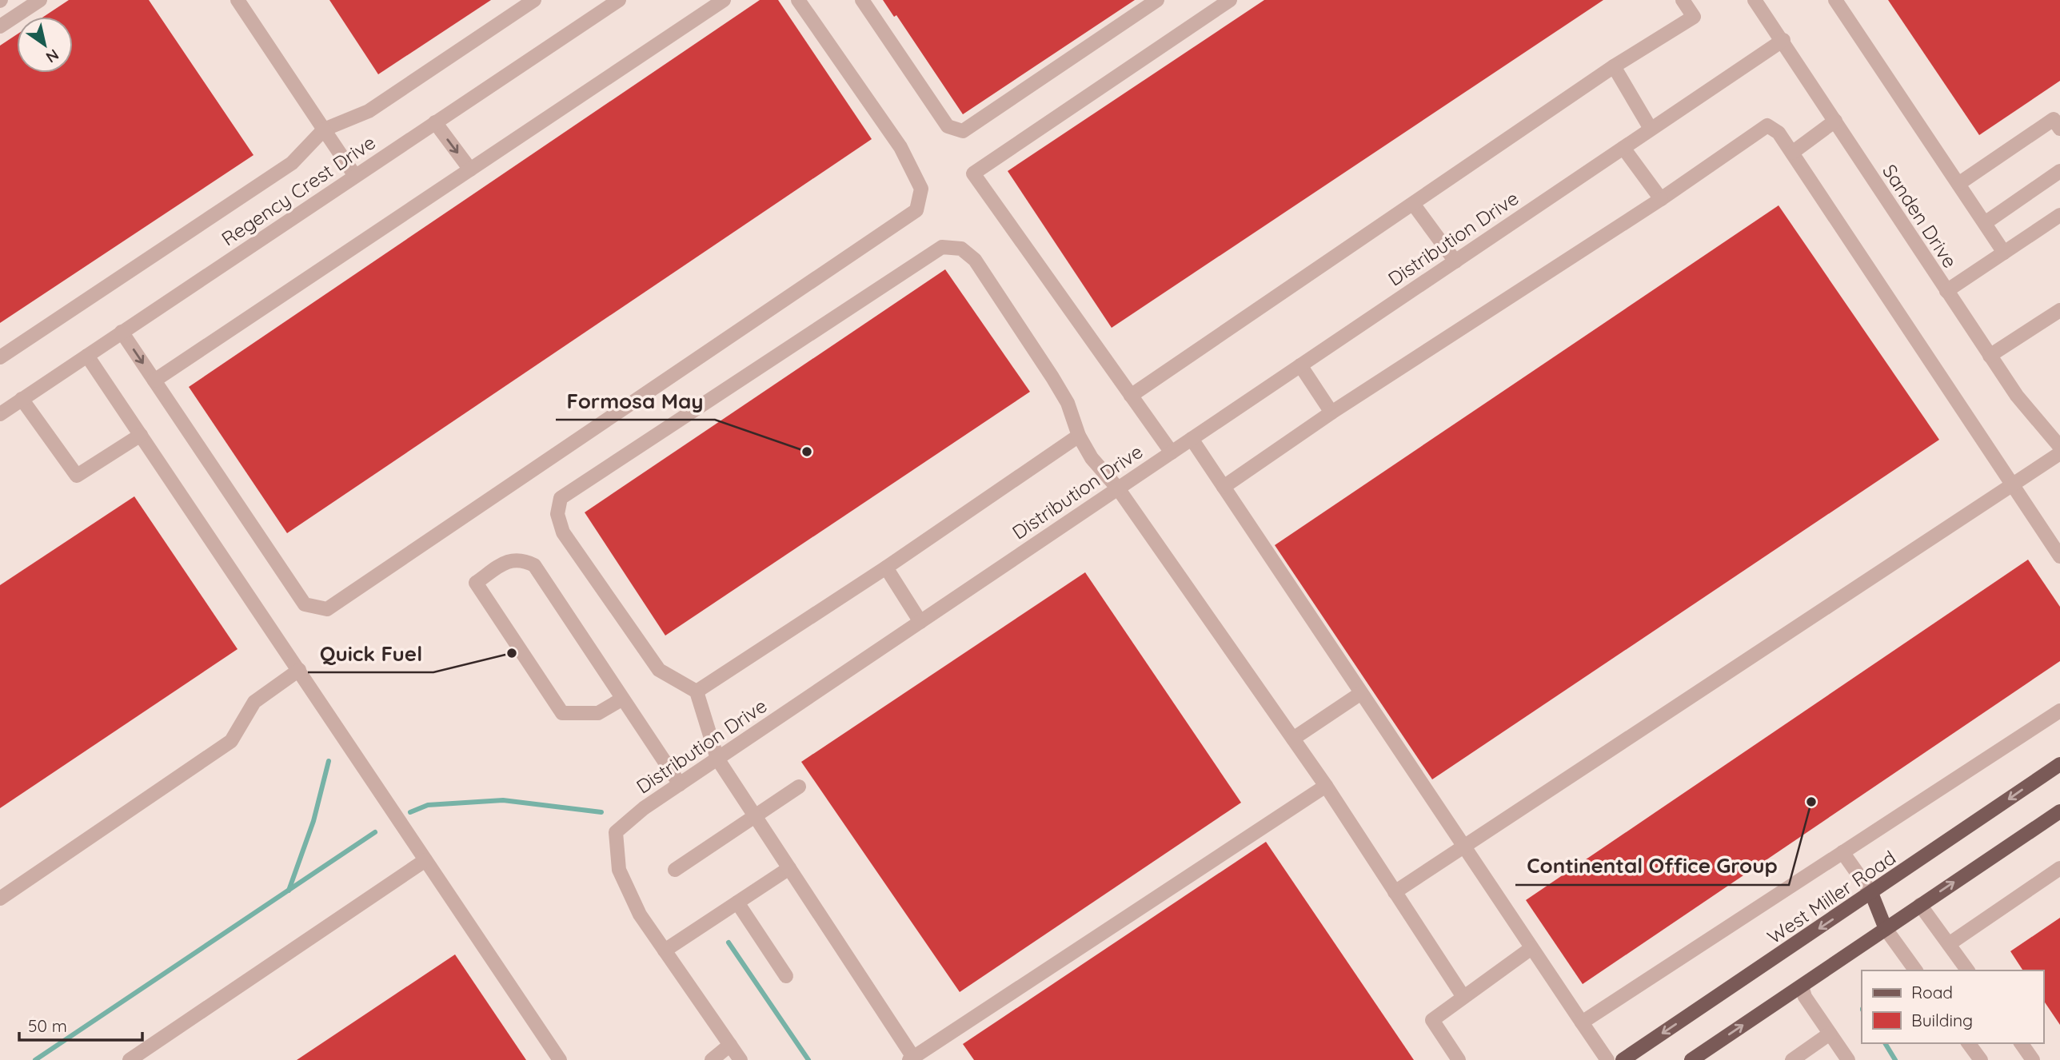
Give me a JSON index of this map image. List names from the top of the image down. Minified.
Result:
{"streets":{"main road":["West Miller Road"],"street":["Regency Crest Drive","Sanden Drive","Distribution Drive"]},"crossings":[["Sanden Drive","Distribution Drive"]],"places":["Formosa May","Quick Fuel","Continental Office Group"],"legend":["Road","Building"],"scale_bar":"50 m","north":"bottom right"}
